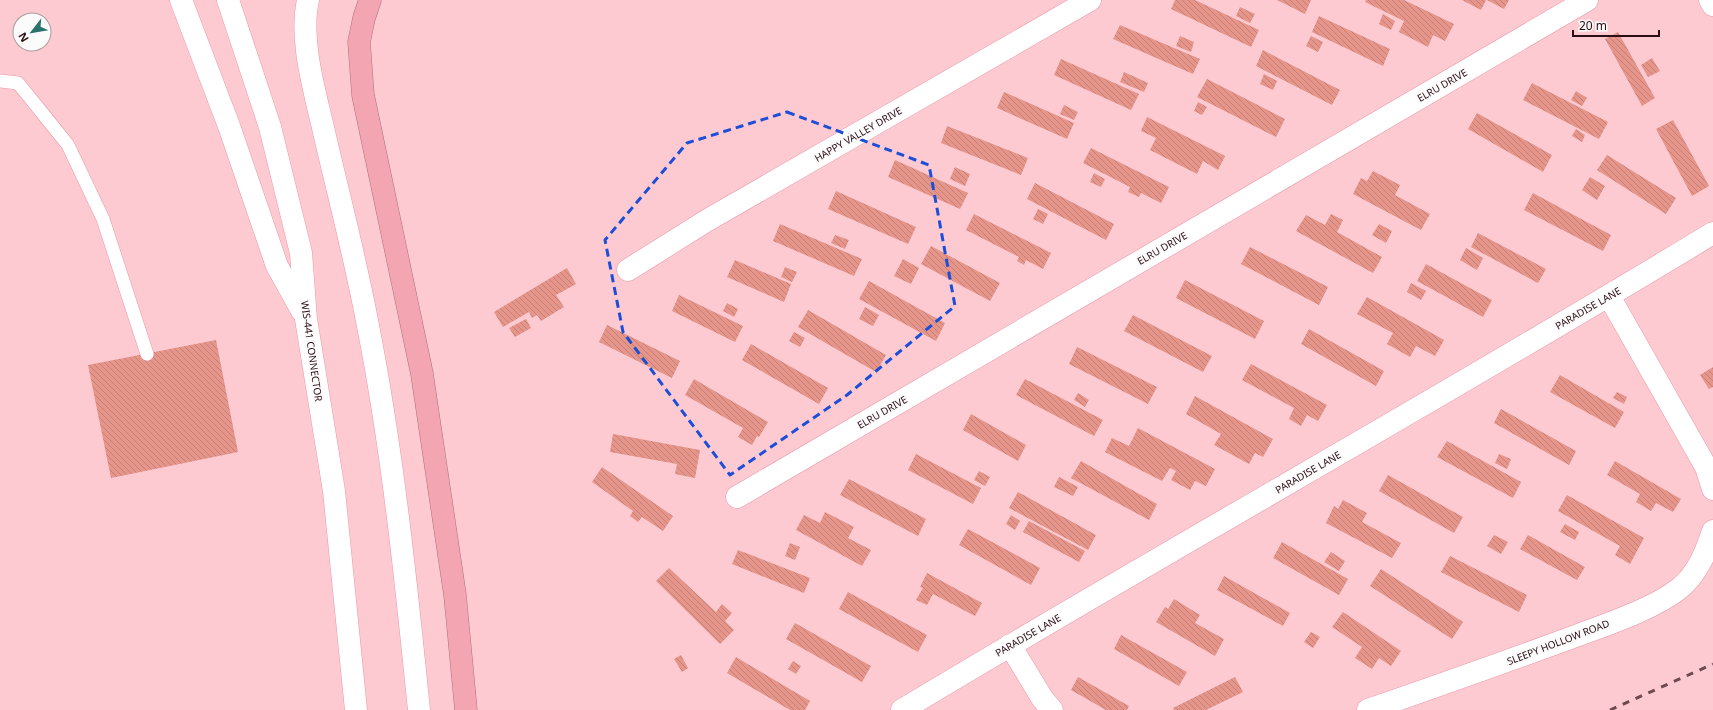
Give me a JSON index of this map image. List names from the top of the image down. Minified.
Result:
{"streets":{"street":["ELRU DRIVE","HAPPY VALLEY DRIVE","PARADISE LANE","WIS-441 CONNECTOR","SLEEPY HOLLOW ROAD"]},"scale_bar":"20 m","north":"bottom left"}
